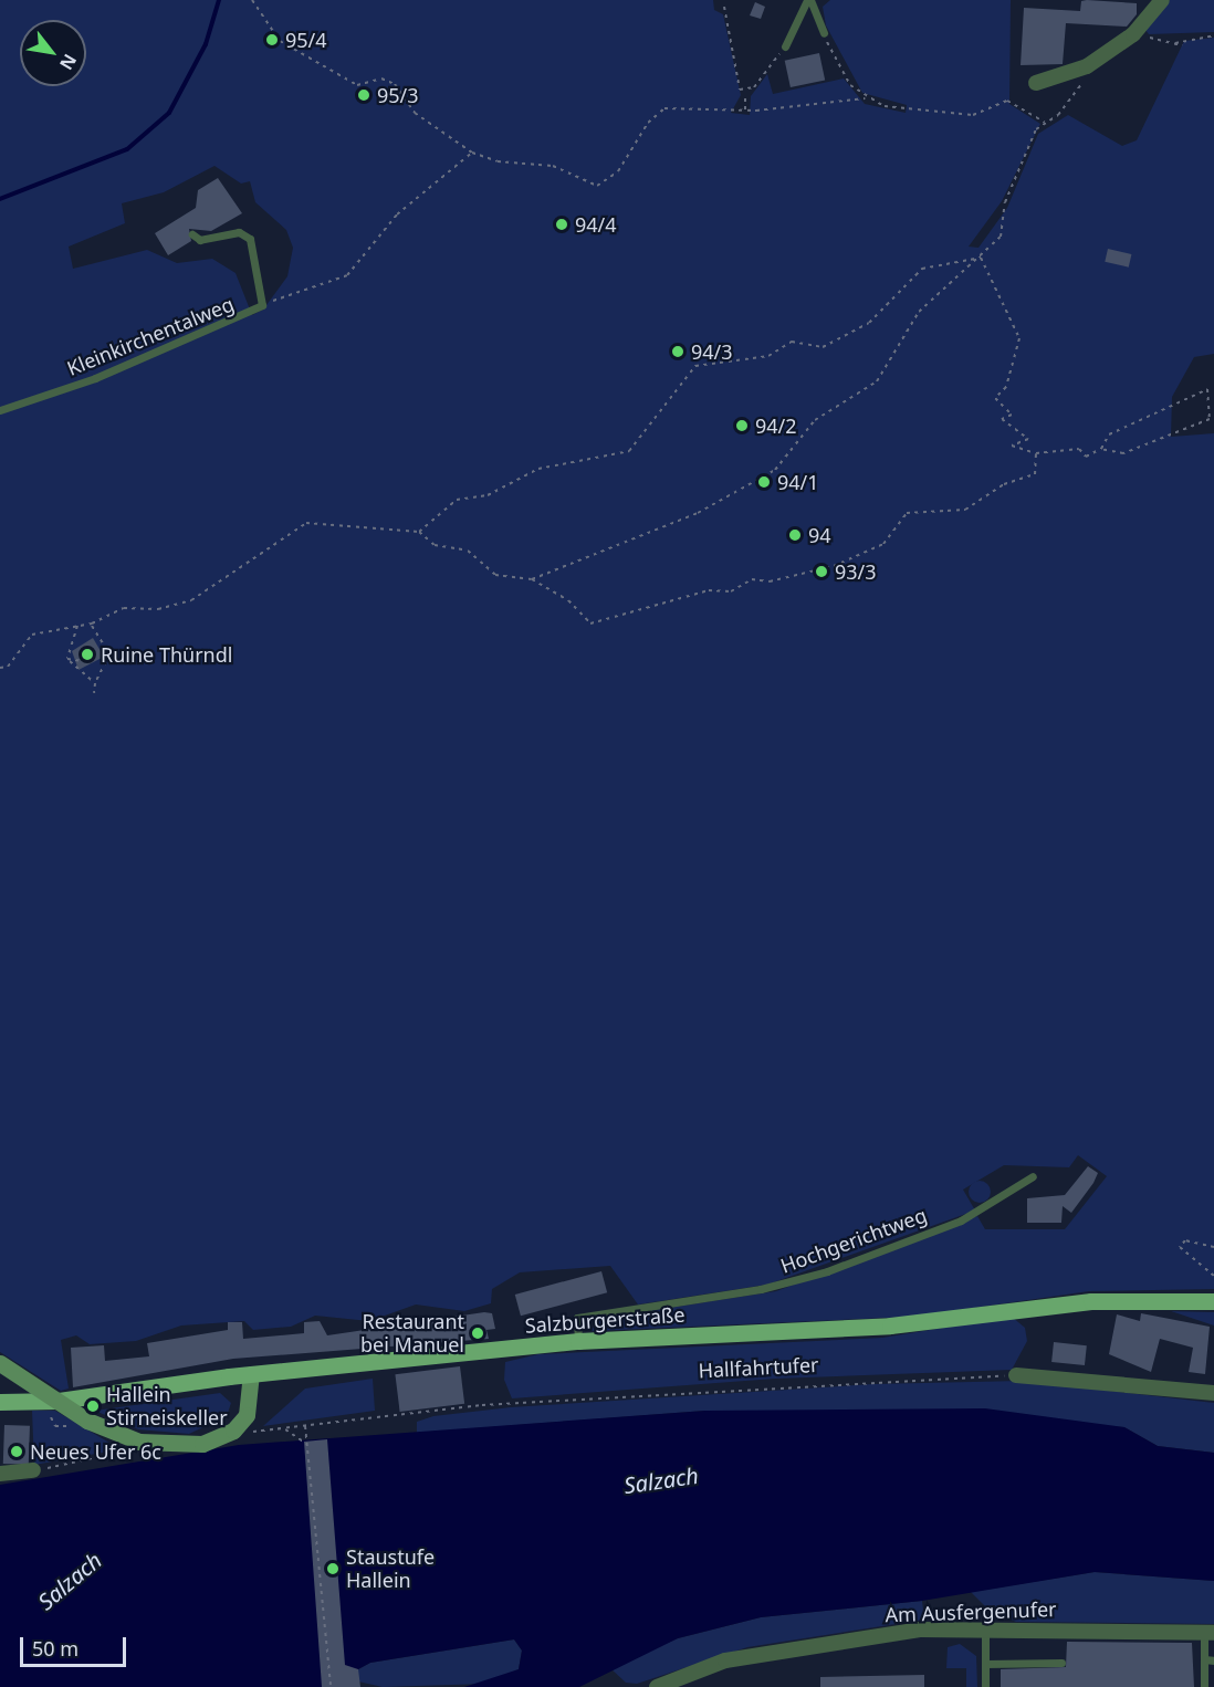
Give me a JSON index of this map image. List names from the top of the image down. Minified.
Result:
{"streets":{"main road":["Salzburgerstraße"],"street":["Am Ausfergenufer"],"lane":["Kleinkirchentalweg","Hochgerichtweg"],"path":["Hallfahrtufer"]},"crossings":[["Hochgerichtweg","Salzburgerstraße"]],"water":["Salzach"],"places":["95/4","95/3","94/4","94/3","94/2","94/1","94","93/3","Ruine Thürndl","Restaurant bei Manuel","Hallein Stirneiskeller","Neues Ufer 6c","Staustufe Hallein"],"scale_bar":"50 m","north":"bottom right"}
